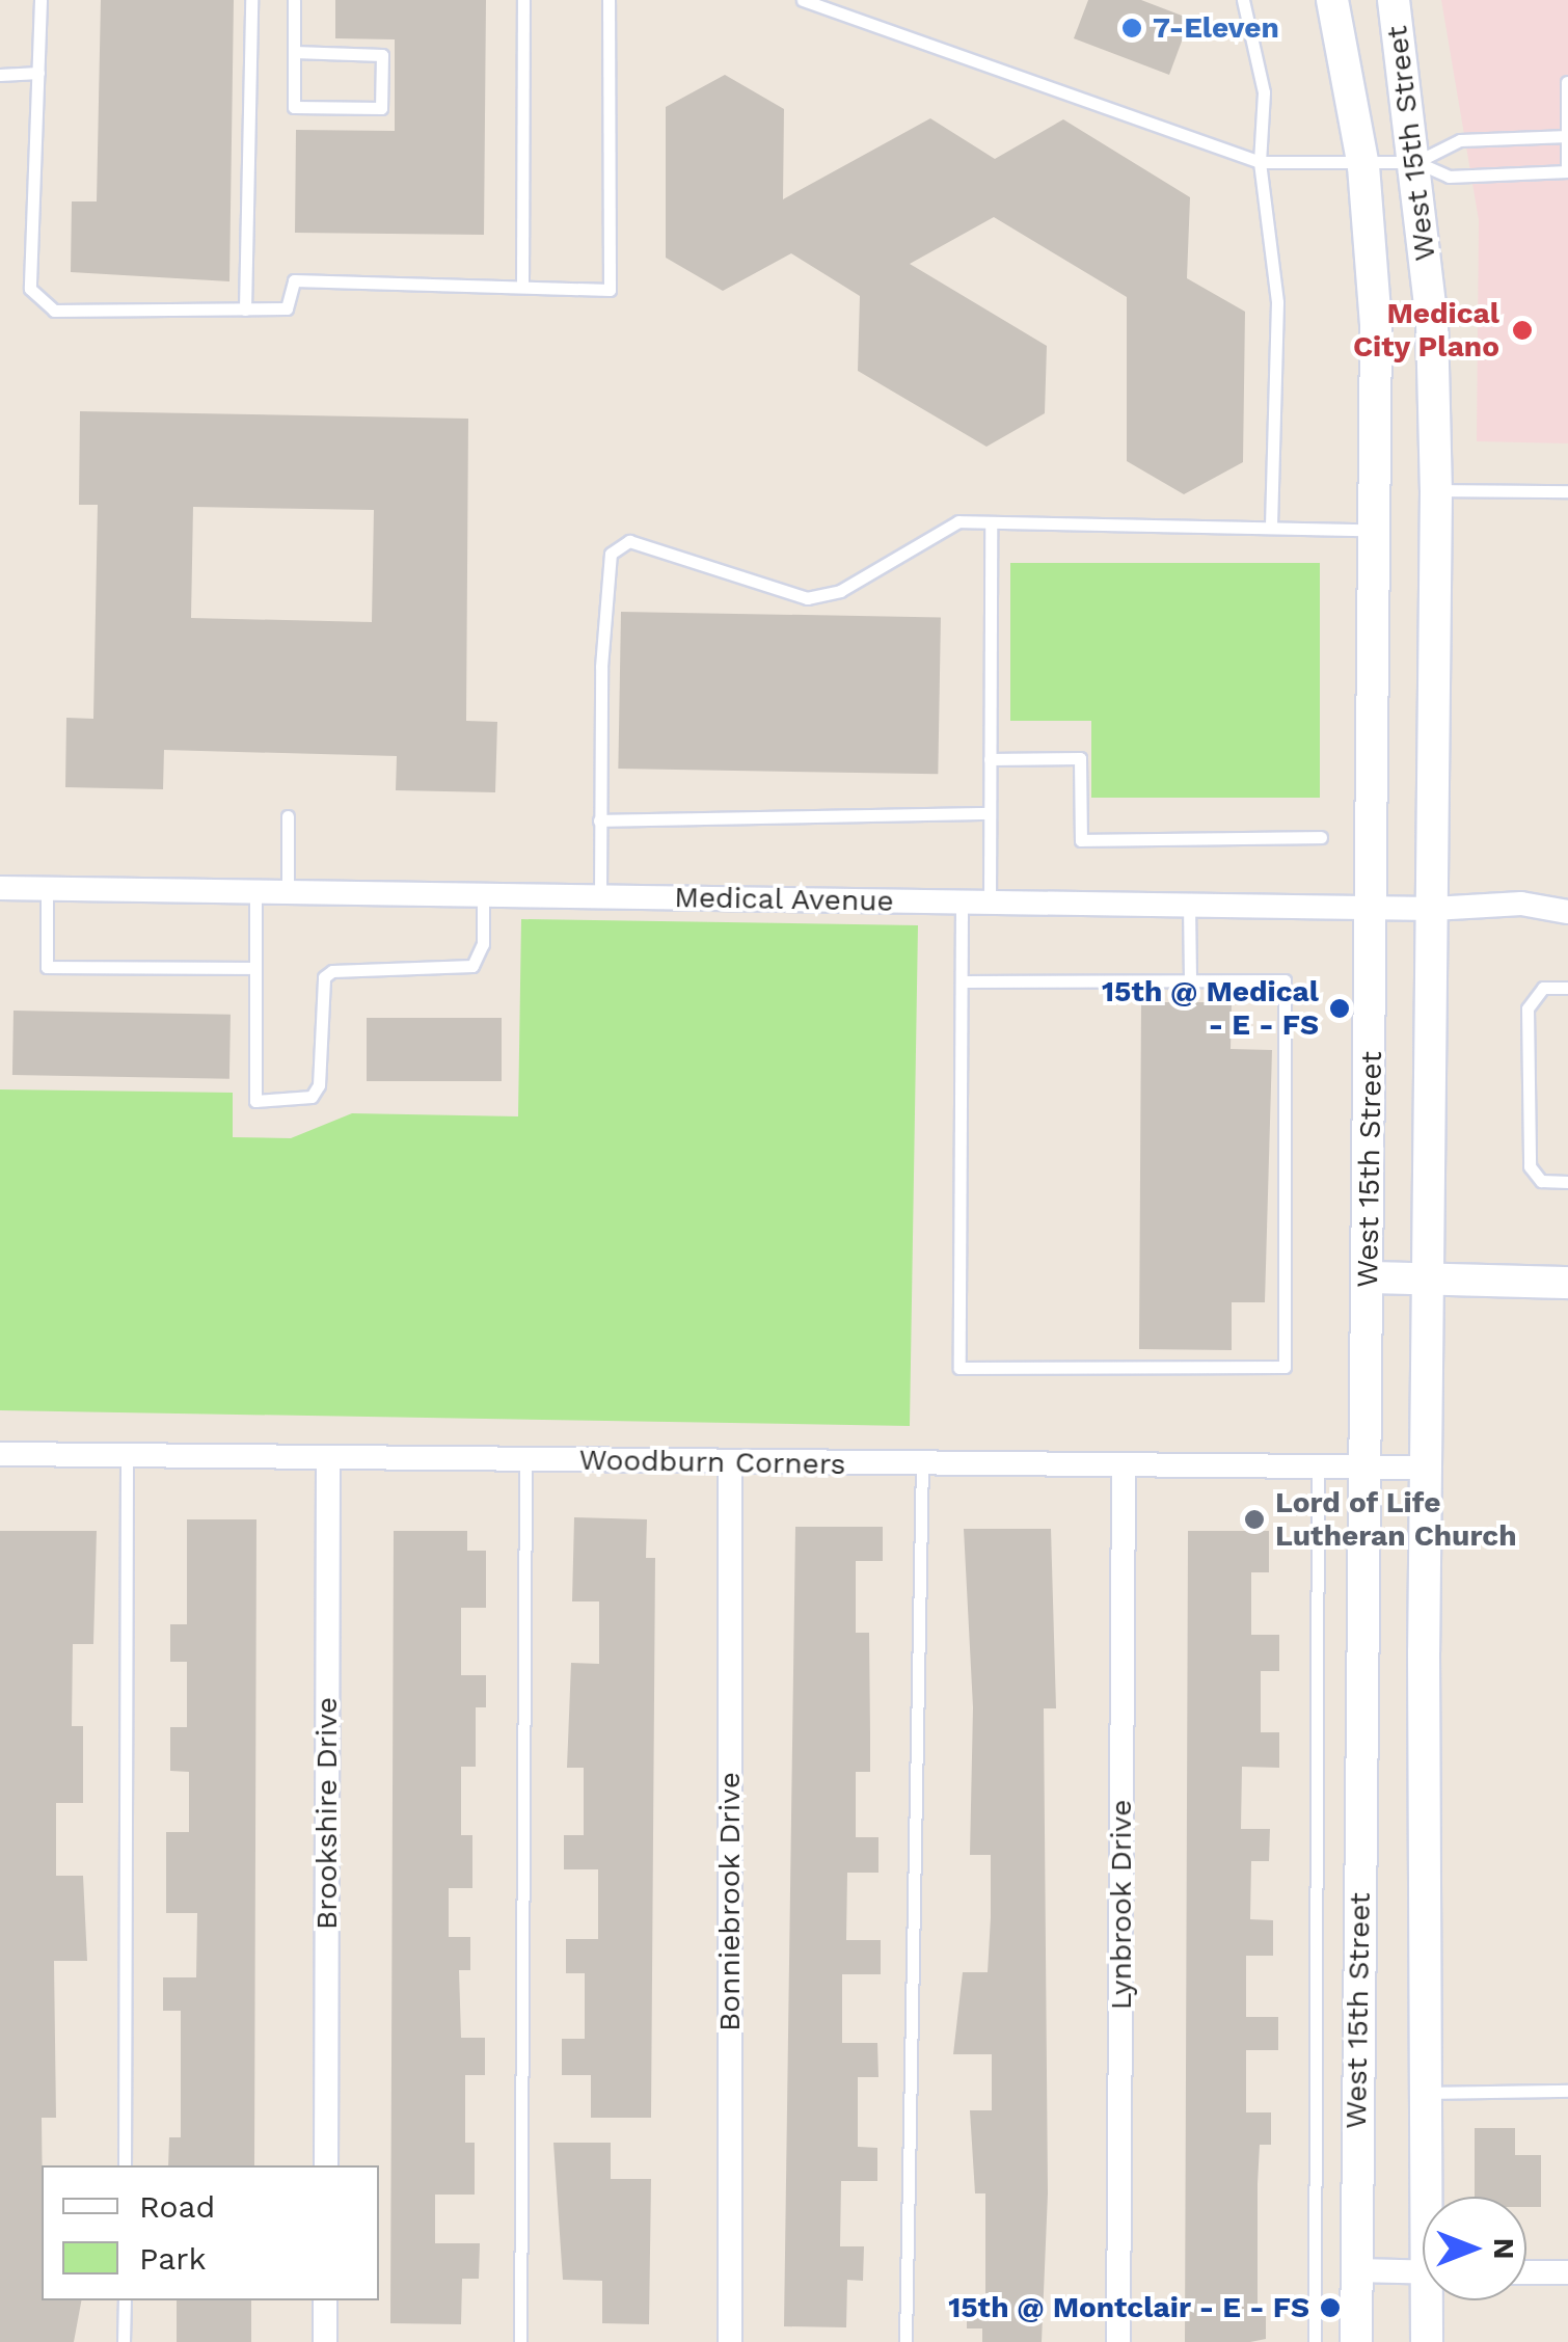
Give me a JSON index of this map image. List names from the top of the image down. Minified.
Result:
{"streets":{"main road":["West 15th Street"],"street":["Medical Avenue","Woodburn Corners","Brookshire Drive","Bonniebrook Drive","Lynbrook Drive"]},"crossings":[["West 15th Street","Medical Avenue"],["West 15th Street","Woodburn Corners"],["Woodburn Corners","Brookshire Drive"],["Woodburn Corners","Bonniebrook Drive"],["Woodburn Corners","Lynbrook Drive"]],"places":["7-Eleven","Medical City Plano","15th @ Medical - E - FS","Lord of Life Lutheran Church","15th @ Montclair - E - FS"],"legend":["Road","Park"],"north":"right"}
